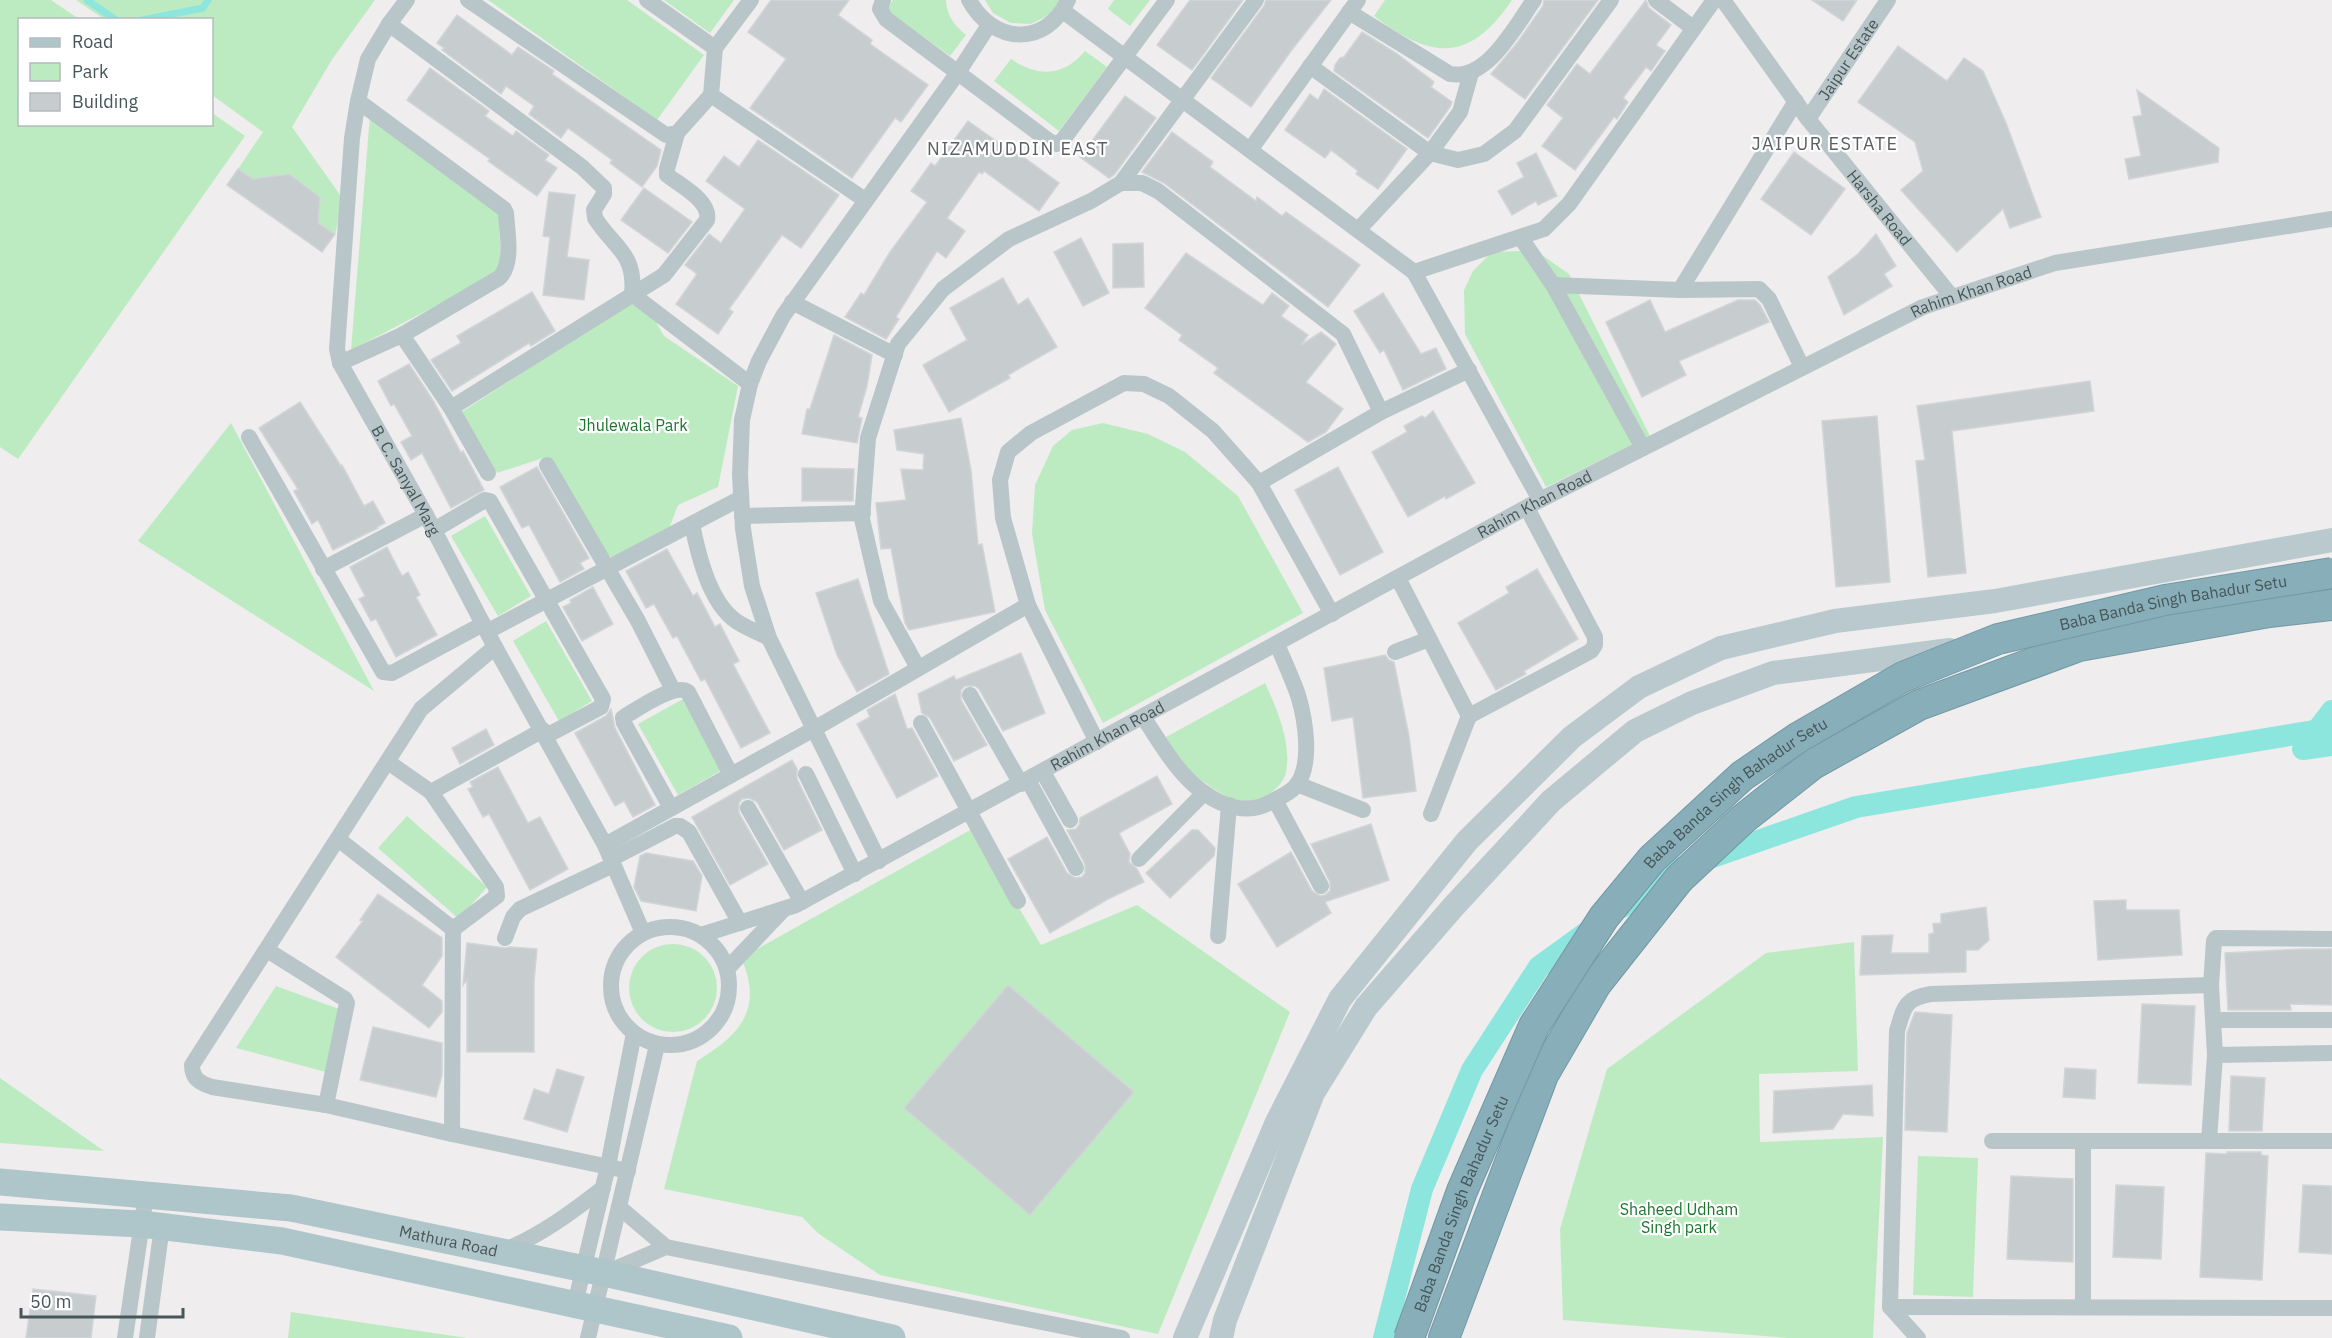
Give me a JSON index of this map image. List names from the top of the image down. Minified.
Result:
{"streets":{"highway":["Baba Banda Singh Bahadur Setu"],"main road":["Mathura Road"],"street":["Jaipur Estate","Harsha Road","Rahim Khan Road","B. C. Sanyal Marg"]},"crossings":[["Jaipur Estate","Harsha Road"],["Harsha Road","Rahim Khan Road"],["Rahim Khan Road","B. C. Sanyal Marg"]],"districts":["JAIPUR ESTATE","NIZAMUDDIN EAST"],"parks":["Jhulewala Park","Shaheed Udham Singh park"],"legend":["Road","Park","Building"],"scale_bar":"50 m"}
